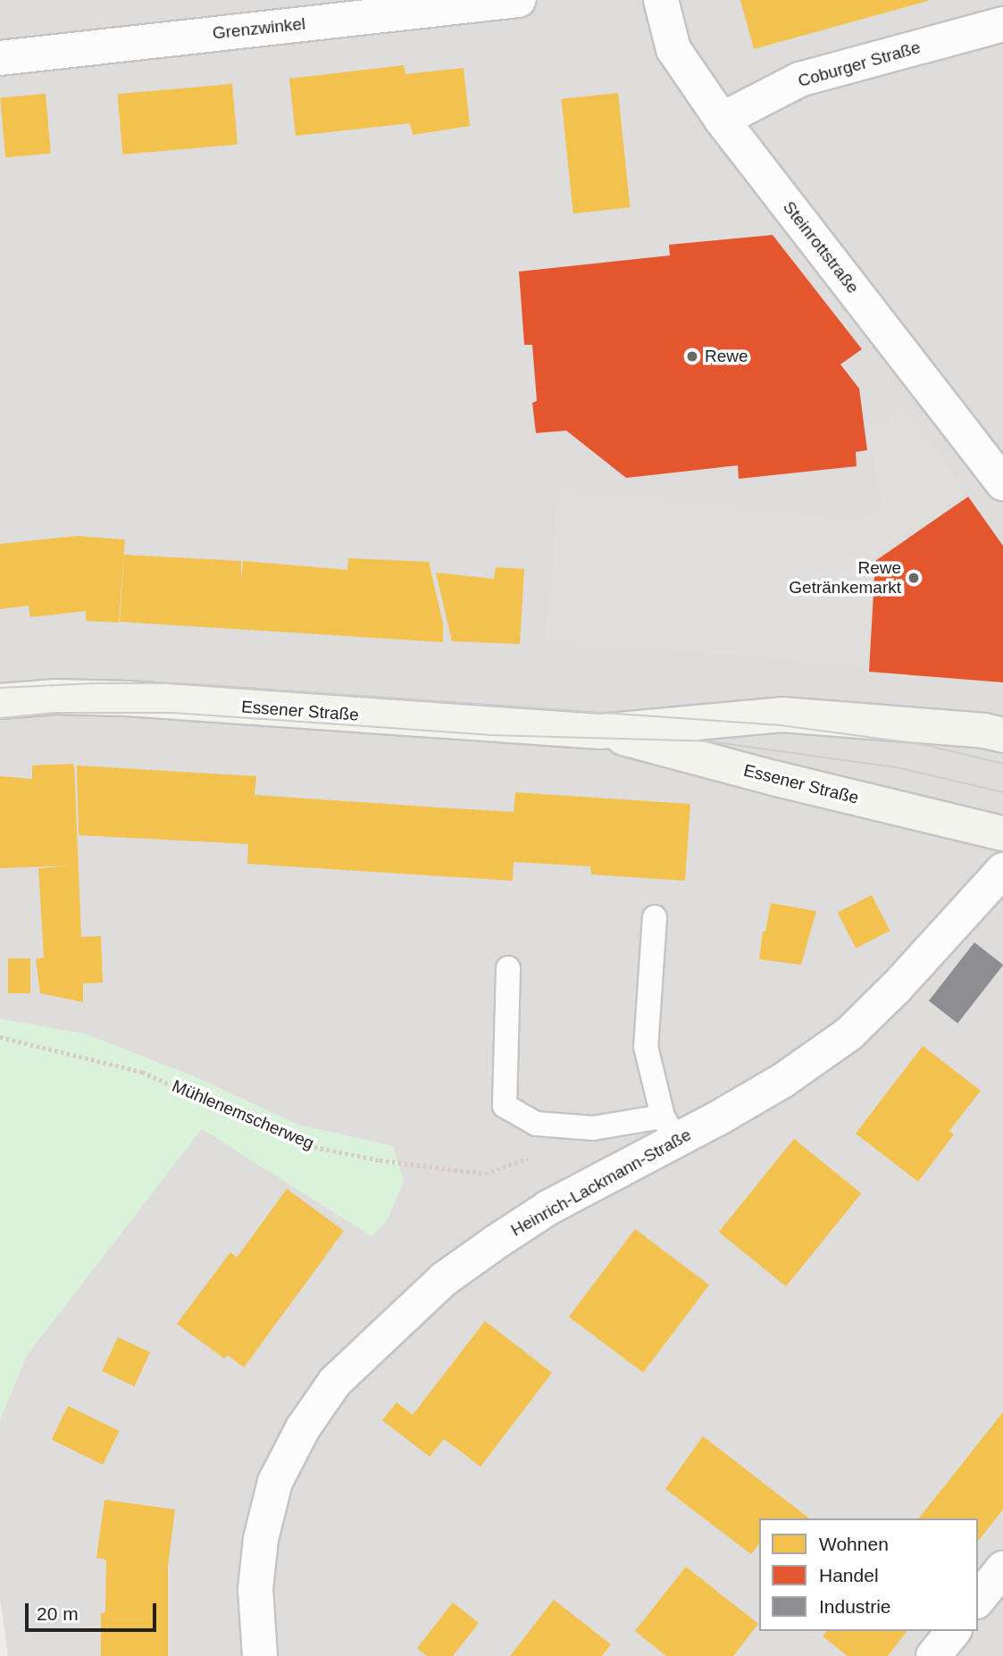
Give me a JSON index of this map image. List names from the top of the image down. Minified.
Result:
{"streets":{"main road":["Essener Straße"],"street":["Grenzwinkel","Coburger Straße","Steinrottstraße","Heinrich-Lackmann-Straße"],"path":["Mühlenemscherweg"]},"crossings":[["Coburger Straße","Steinrottstraße"]],"places":["Rewe","Rewe Getränkemarkt"],"legend":["Wohnen","Handel","Industrie"],"scale_bar":"20 m"}
